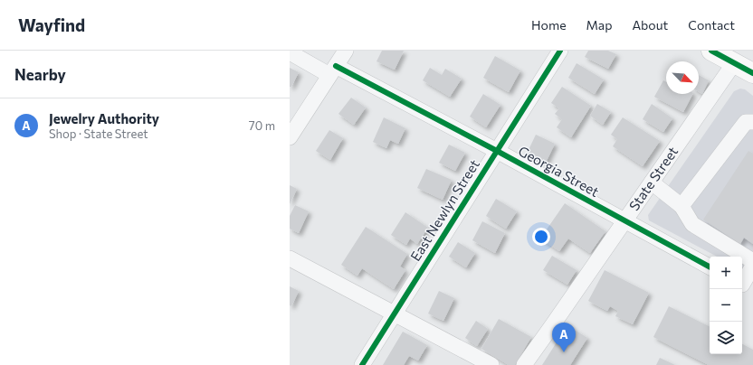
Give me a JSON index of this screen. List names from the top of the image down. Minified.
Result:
{"streets":{"street":["Georgia Street","State Street","East Newlyn Street"]},"crossings":[["Georgia Street","State Street"],["Georgia Street","East Newlyn Street"]],"north":"bottom right","page":{"header":"Wayfind","nav":["Home","Map","About","Contact"],"heading":"Nearby","list":[{"mark":"A","name":"Jewelry Authority","note":"Shop · State Street","value":"70 m"}],"map_buttons":["+","−"],"pins":"A"}}
